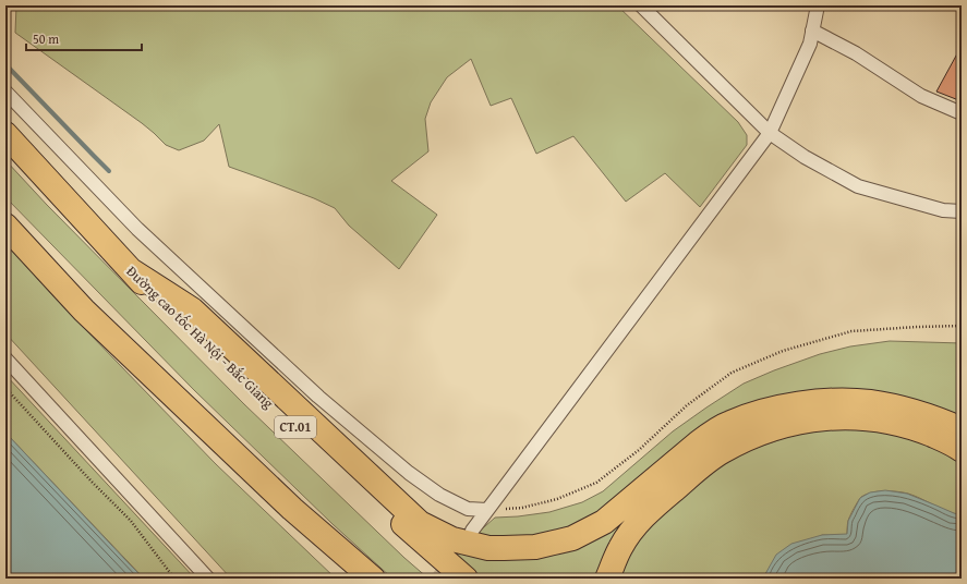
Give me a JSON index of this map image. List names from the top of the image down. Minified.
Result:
{"streets":{"highway":["Đường cao tốc Hà Nội - Bắc Giang","CT.01"]},"scale_bar":"50 m"}
